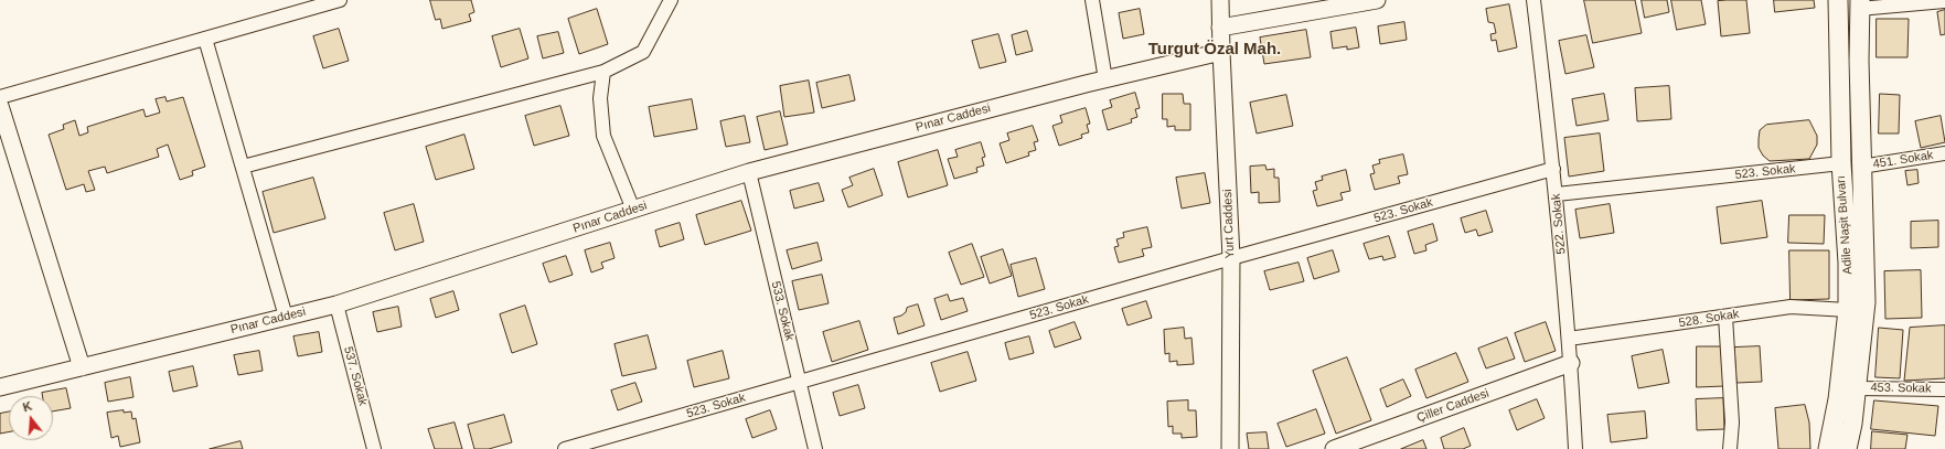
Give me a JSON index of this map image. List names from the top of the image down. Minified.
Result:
{"streets":{"main road":["Adile Naşit Bulvarı"],"street":["Pınar Caddesi","451. Sokak","523. Sokak","Yurt Caddesi","522. Sokak","533. Sokak","528. Sokak","537. Sokak","453. Sokak","Çiller Caddesi"]},"crossings":[["Pınar Caddesi","Yurt Caddesi"],["Pınar Caddesi","533. Sokak"],["Pınar Caddesi","537. Sokak"],["451. Sokak","Adile Naşit Bulvarı"],["523. Sokak","Yurt Caddesi"],["523. Sokak","522. Sokak"],["523. Sokak","Adile Naşit Bulvarı"],["523. Sokak","533. Sokak"],["522. Sokak","528. Sokak"],["522. Sokak","Çiller Caddesi"],["Adile Naşit Bulvarı","528. Sokak"],["Adile Naşit Bulvarı","453. Sokak"]],"districts":["Turgut Özal Mah."],"north":"top"}
